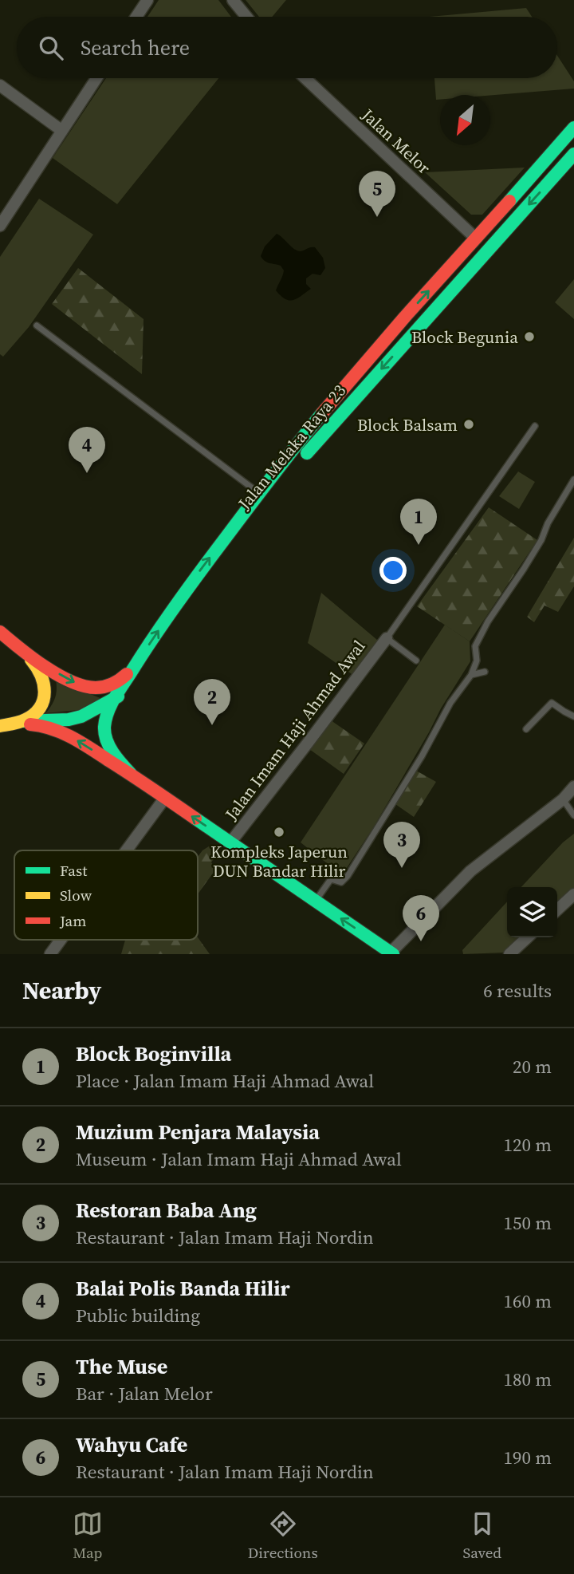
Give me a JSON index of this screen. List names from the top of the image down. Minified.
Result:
{"streets":{"main road":["Jalan Melaka Raya 23"],"street":["Jalan Melor","Jalan Imam Haji Ahmad Awal"]},"crossings":[["Jalan Melor","Jalan Melaka Raya 23"]],"places":["Block Begunia","Block Balsam","Kompleks Japerun DUN Bandar Hilir"],"legend":["Fast","Slow","Jam"],"north":"bottom left","page":{"search":"Search here","pins":["5","4","1","2","3","6"],"heading":["Nearby","6 results"],"list":[{"mark":"1","name":"Block Boginvilla","note":"Place · Jalan Imam Haji Ahmad Awal","value":"20 m"},{"mark":"2","name":"Muzium Penjara Malaysia","note":"Museum · Jalan Imam Haji Ahmad Awal","value":"120 m"},{"mark":"3","name":"Restoran Baba Ang","note":"Restaurant · Jalan Imam Haji Nordin","value":"150 m"},{"mark":"4","name":"Balai Polis Banda Hilir","note":"Public building","value":"160 m"},{"mark":"5","name":"The Muse","note":"Bar · Jalan Melor","value":"180 m"},{"mark":"6","name":"Wahyu Cafe","note":"Restaurant · Jalan Imam Haji Nordin","value":"190 m"}],"nav":["Map","Directions","Saved"]}}
